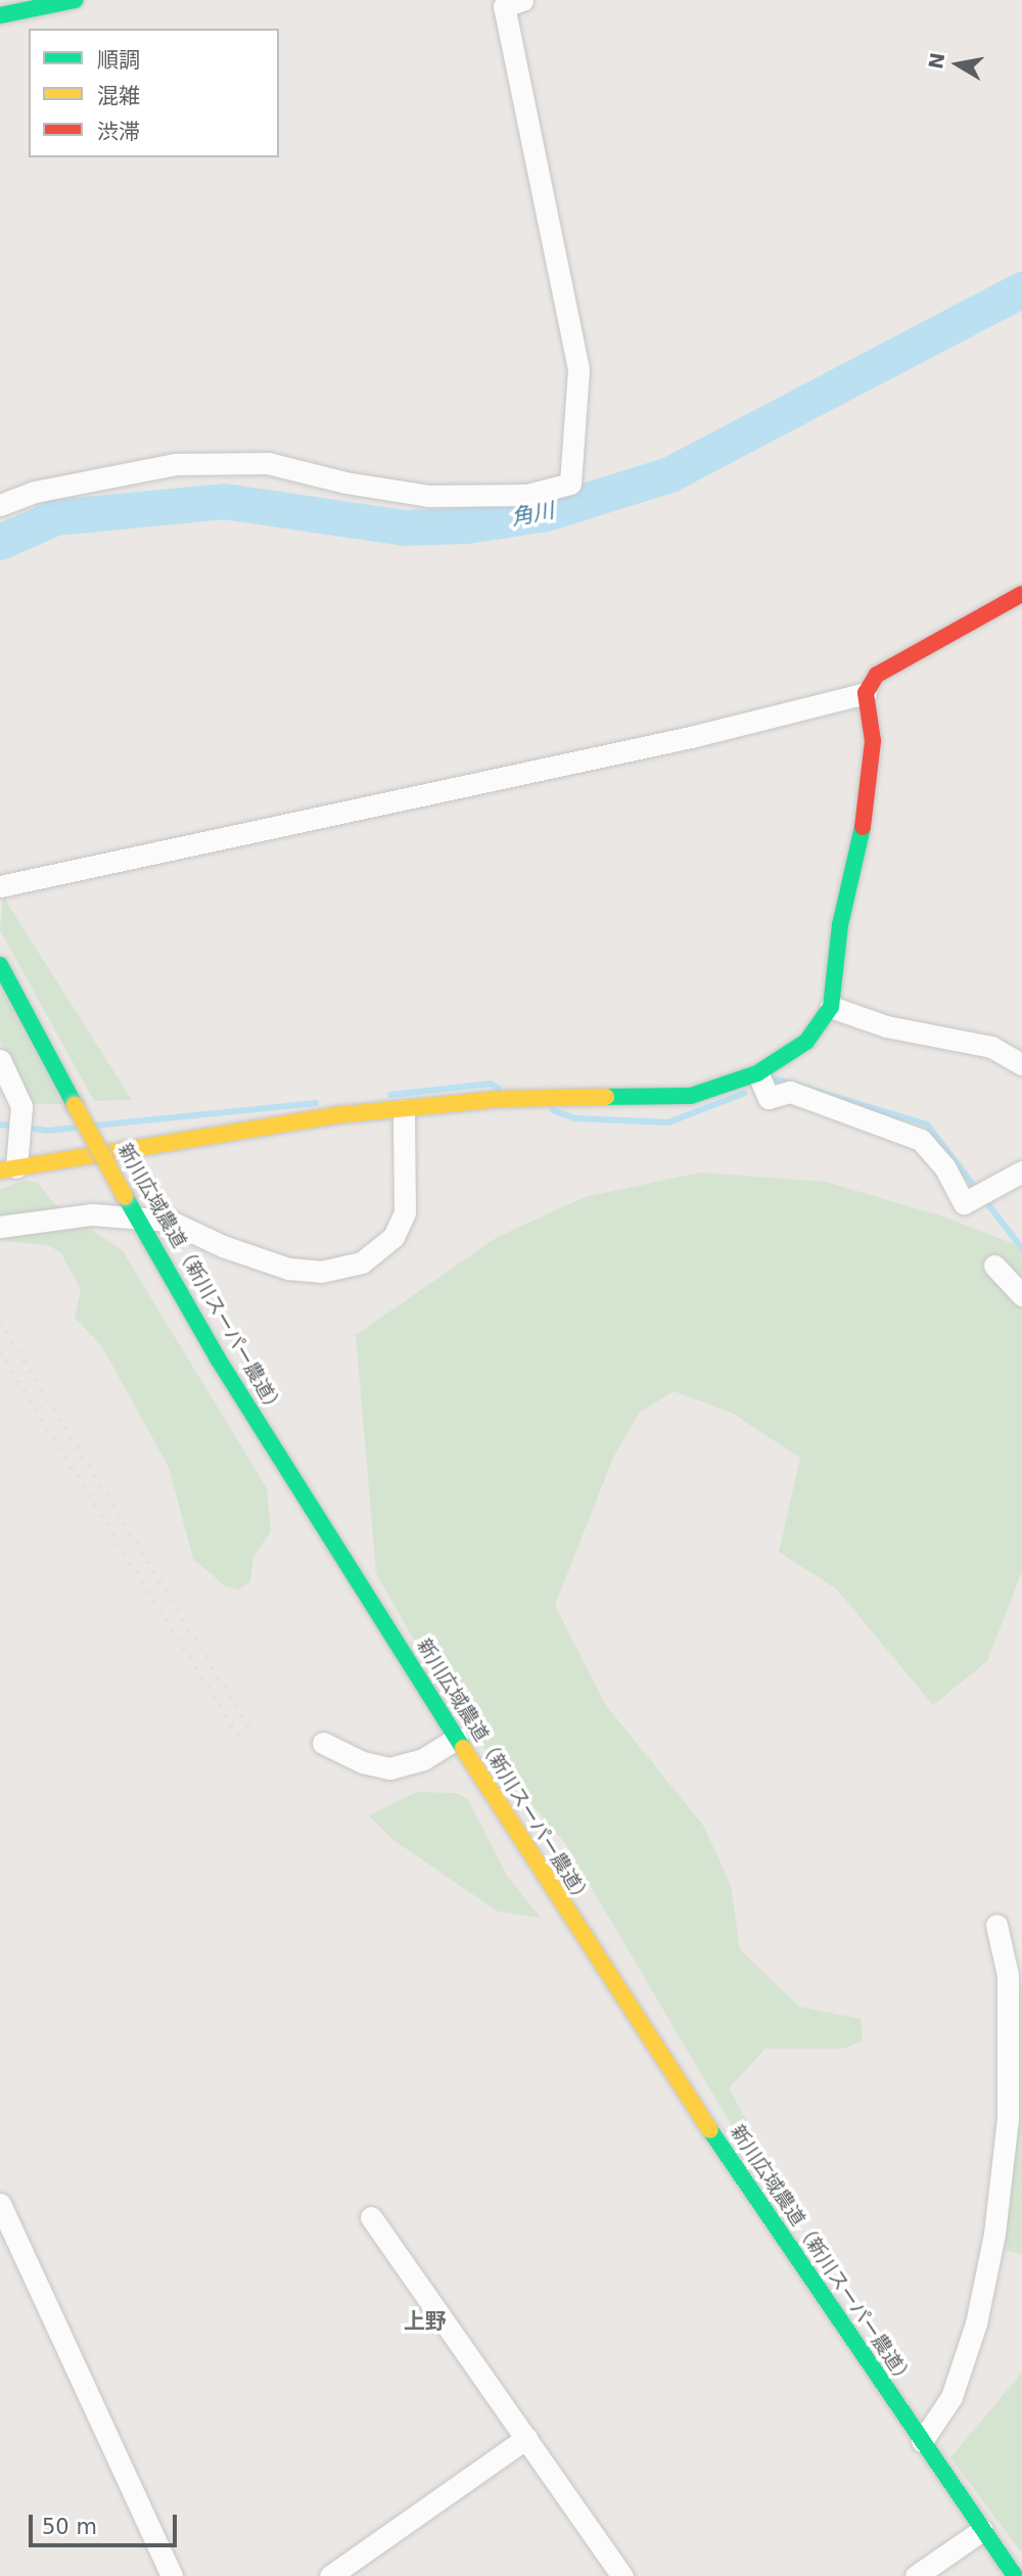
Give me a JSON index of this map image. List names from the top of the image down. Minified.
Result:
{"streets":{"street":["新川広域農道（新川スーパー農道）"]},"districts":["上野"],"water":["角川"],"legend":["順調","混雑","渋滞"],"scale_bar":"50 m","north":"left"}
